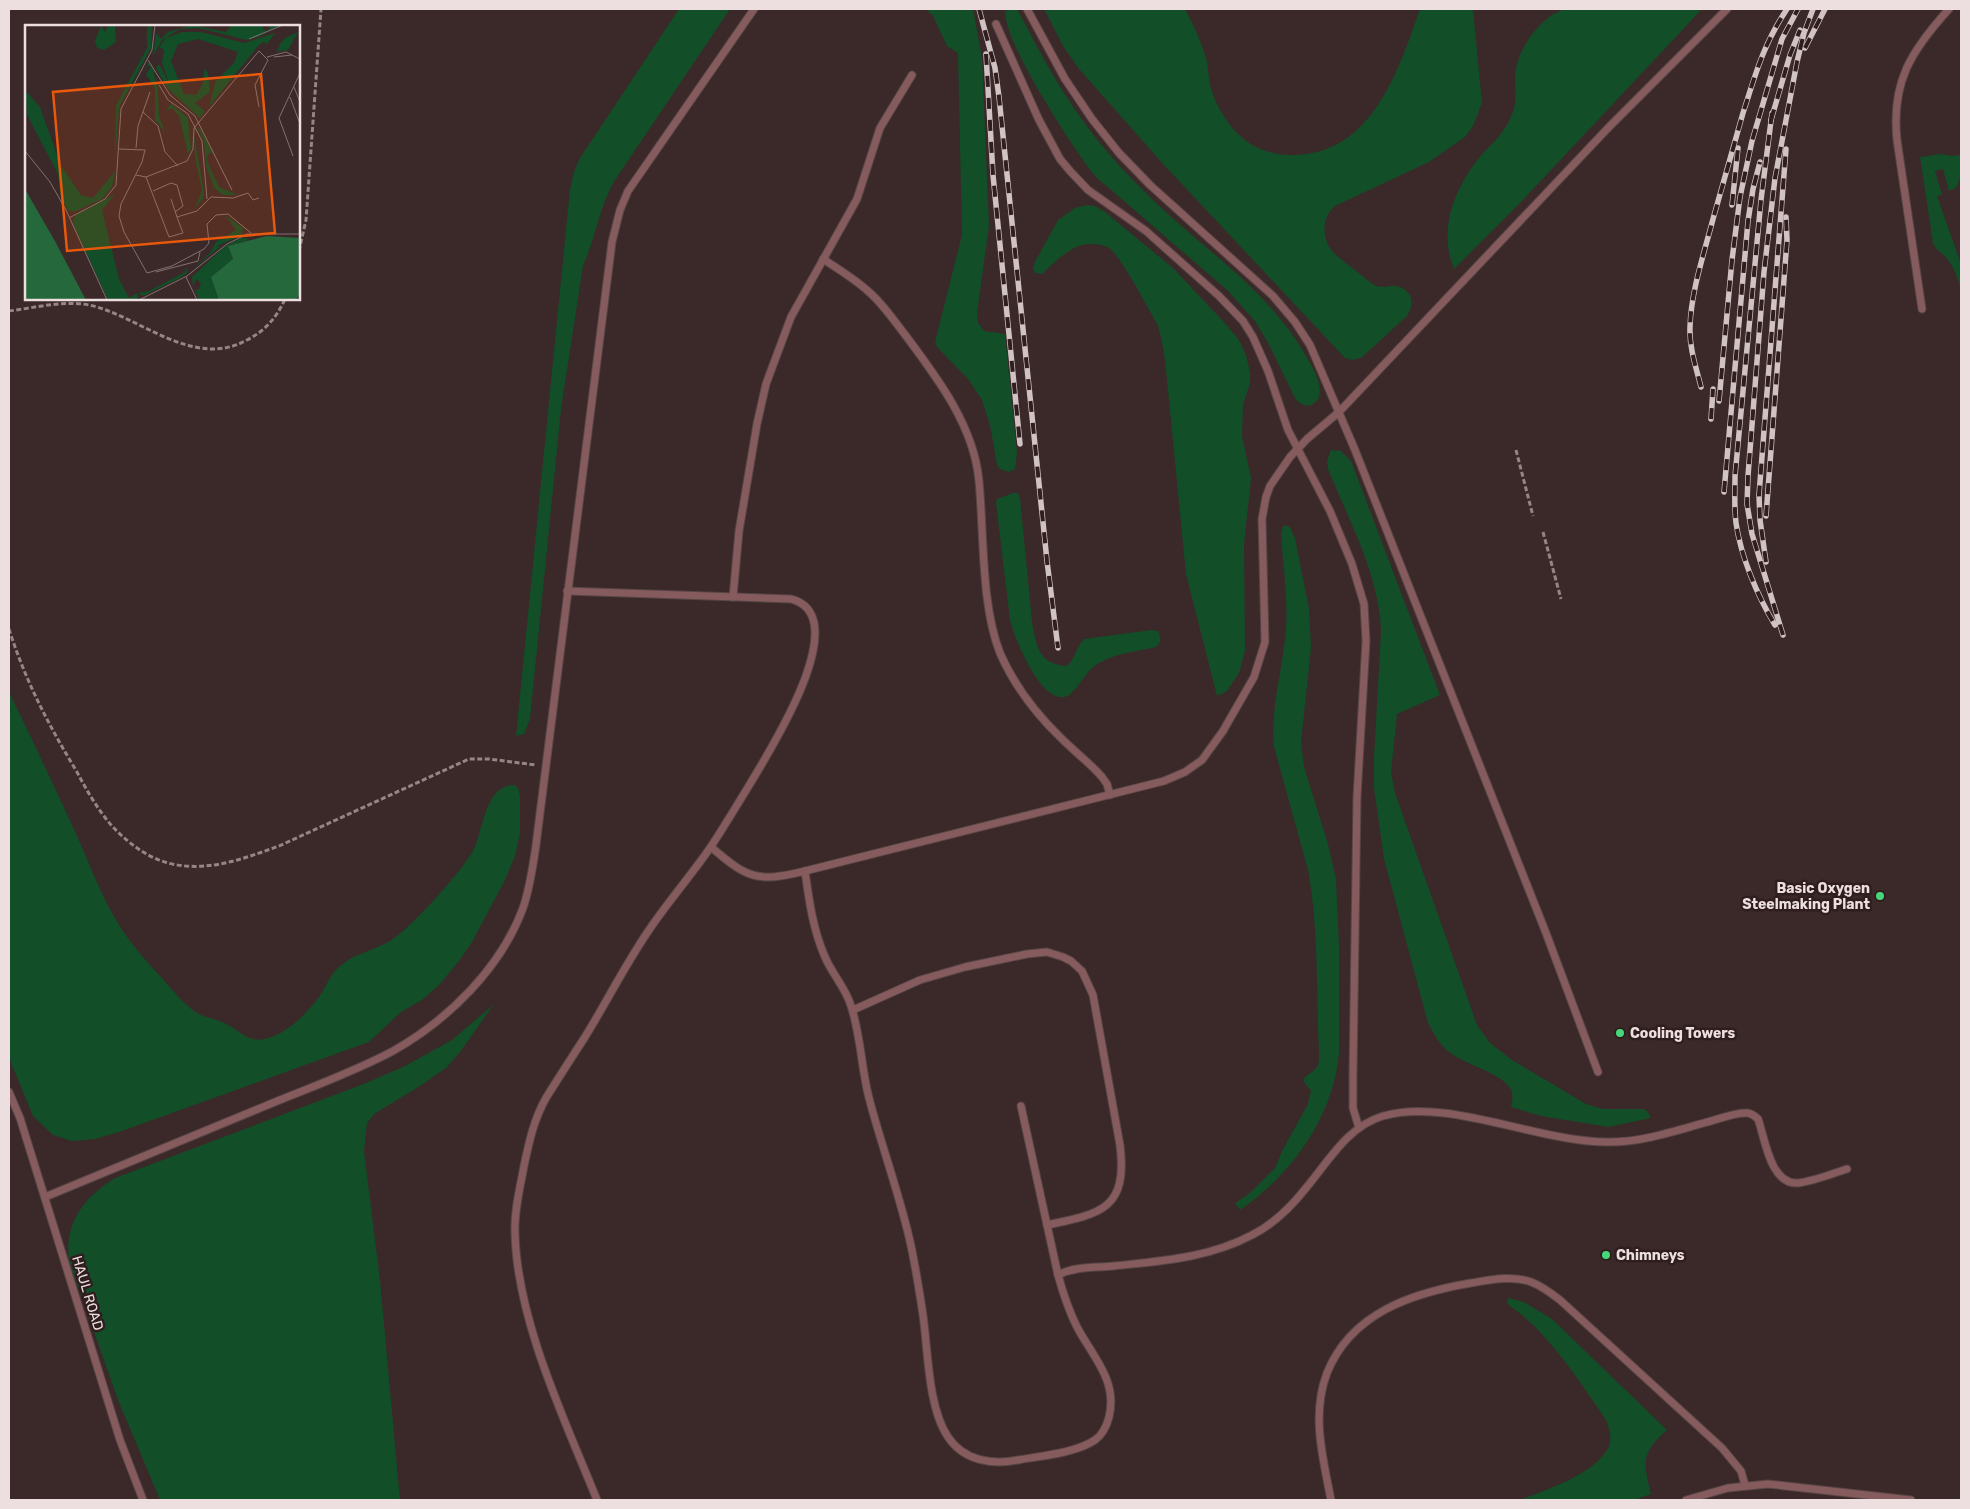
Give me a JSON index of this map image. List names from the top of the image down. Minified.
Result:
{"streets":{"lane":["HAUL ROAD"]},"places":["Basic Oxygen Steelmaking Plant","Cooling Towers","Chimneys"]}
